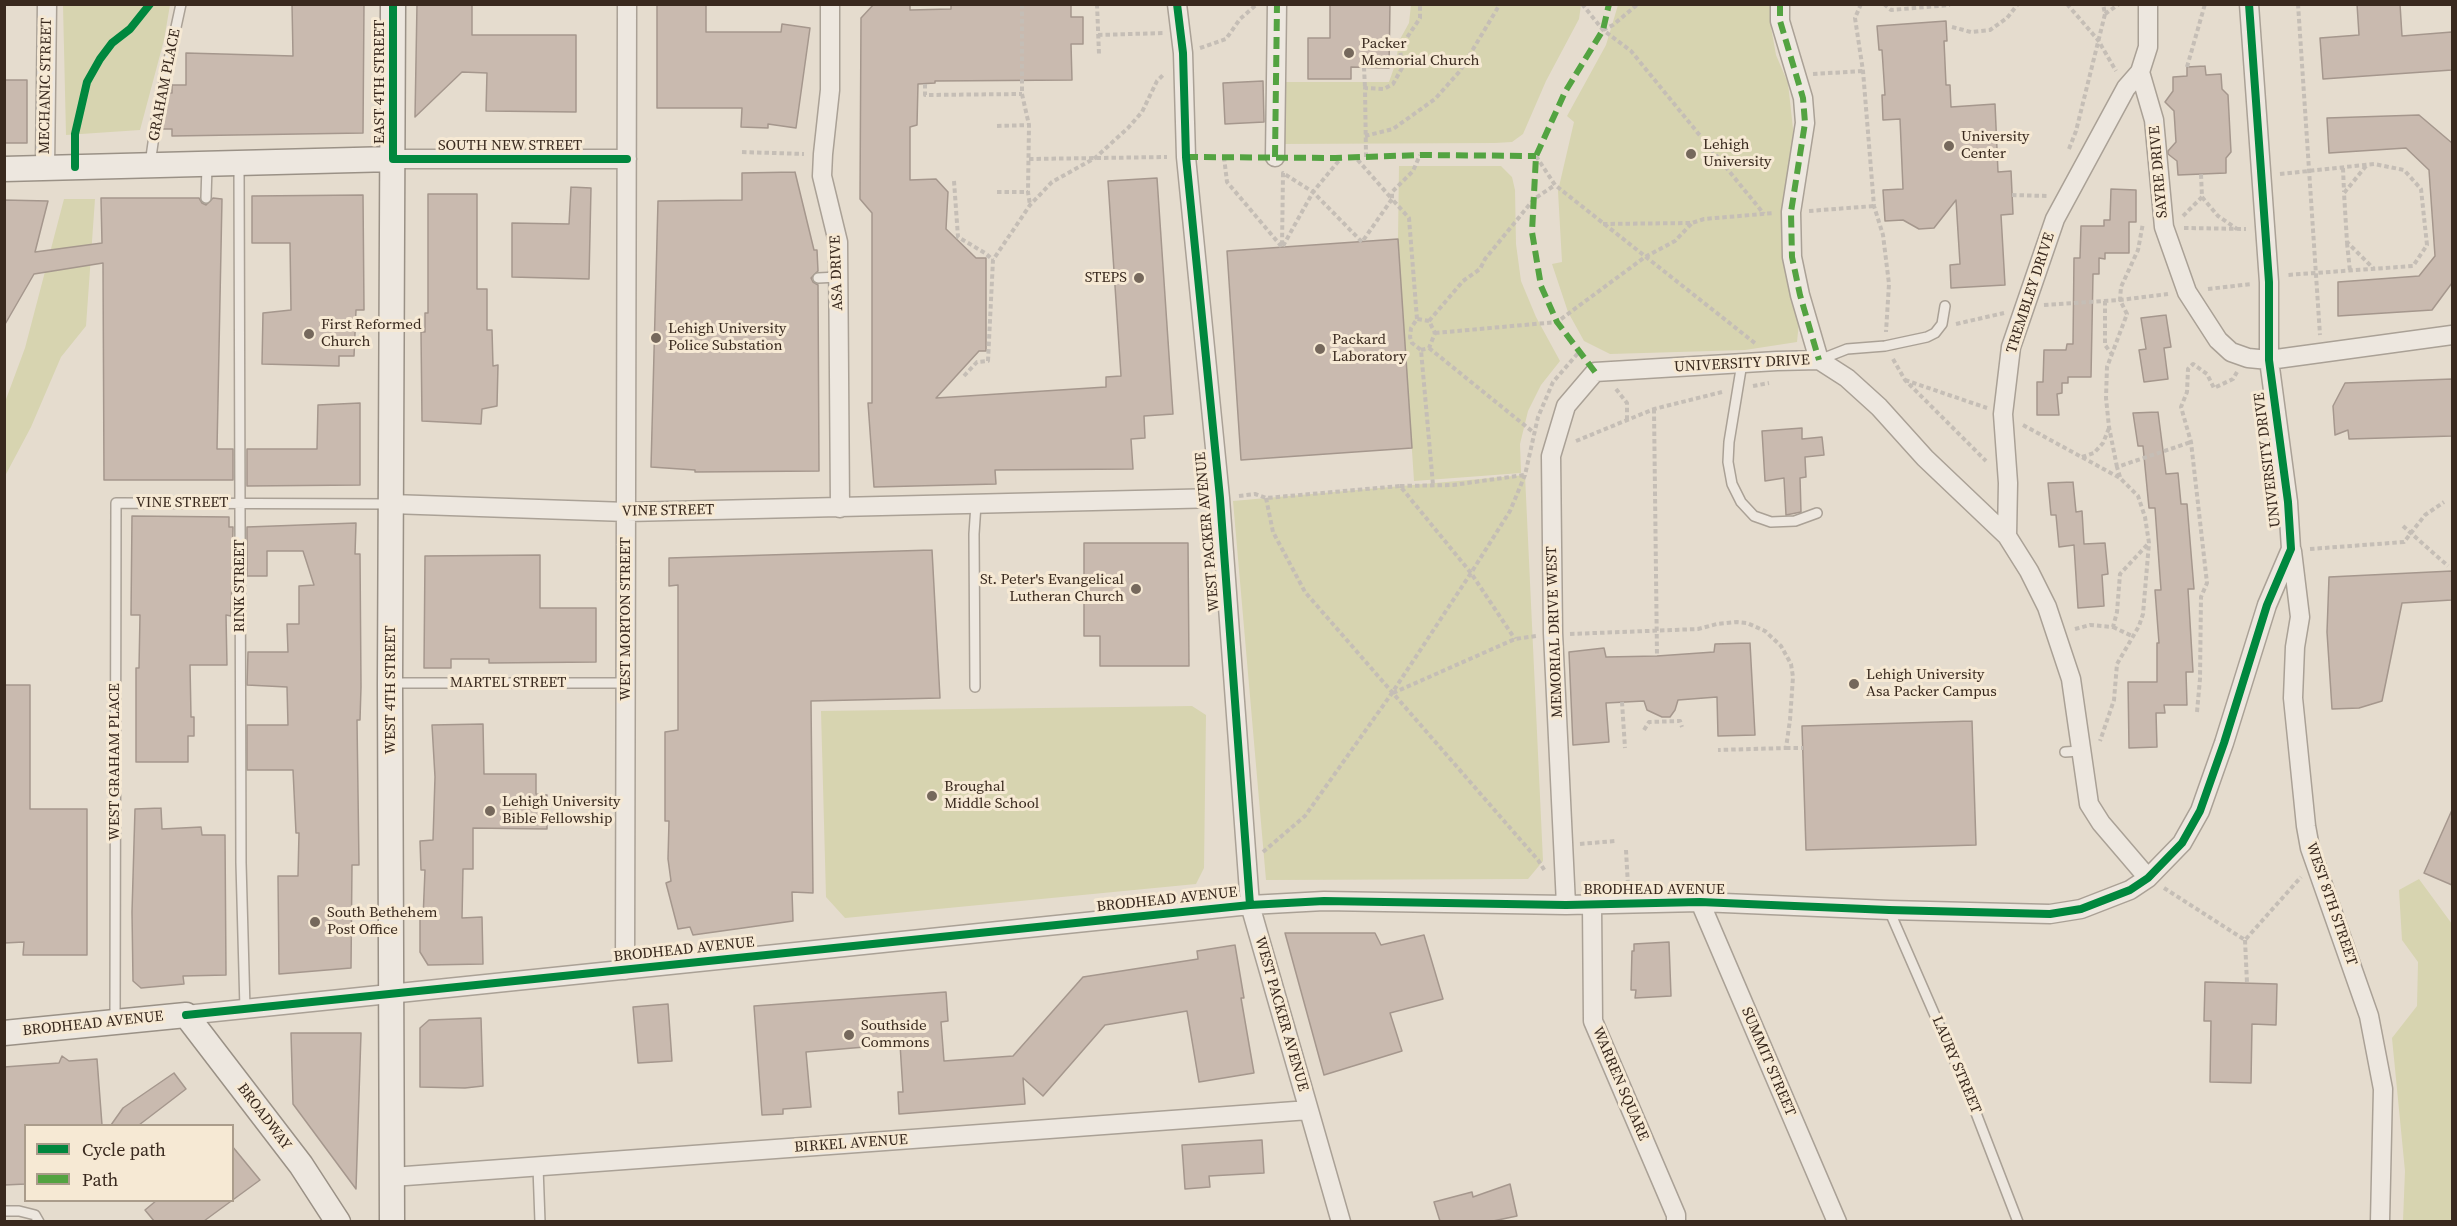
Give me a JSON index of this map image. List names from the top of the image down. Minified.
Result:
{"streets":{"main road":["EAST 4TH STREET","SOUTH NEW STREET","WEST 4TH STREET","BRODHEAD AVENUE","BROADWAY"],"street":["MECHANIC STREET","SAYRE DRIVE","ASA DRIVE","TREMBLEY DRIVE","UNIVERSITY DRIVE","VINE STREET","WEST PACKER AVENUE","WEST MORTON STREET","MEMORIAL DRIVE WEST","WEST 8TH STREET","SUMMIT STREET","WARREN SQUARE","BIRKEL AVENUE"],"lane":["GRAHAM PLACE","RINK STREET","MARTEL STREET","WEST GRAHAM PLACE","LAURY STREET"]},"crossings":[["EAST 4TH STREET","SOUTH NEW STREET"],["EAST 4TH STREET","WEST 4TH STREET"],["GRAHAM PLACE","SOUTH NEW STREET"],["MECHANIC STREET","SOUTH NEW STREET"],["SOUTH NEW STREET","RINK STREET"],["SOUTH NEW STREET","WEST MORTON STREET"],["SOUTH NEW STREET","WEST 4TH STREET"],["SAYRE DRIVE","TREMBLEY DRIVE"],["SAYRE DRIVE","UNIVERSITY DRIVE"],["ASA DRIVE","VINE STREET"],["TREMBLEY DRIVE","UNIVERSITY DRIVE"],["UNIVERSITY DRIVE","MEMORIAL DRIVE WEST"],["UNIVERSITY DRIVE","BRODHEAD AVENUE"],["UNIVERSITY DRIVE","WEST 8TH STREET"],["VINE STREET","WEST PACKER AVENUE"],["VINE STREET","RINK STREET"],["VINE STREET","WEST MORTON STREET"],["VINE STREET","WEST 4TH STREET"],["VINE STREET","WEST GRAHAM PLACE"],["WEST PACKER AVENUE","BRODHEAD AVENUE"],["WEST PACKER AVENUE","BIRKEL AVENUE"],["RINK STREET","BRODHEAD AVENUE"],["WEST MORTON STREET","MARTEL STREET"],["WEST MORTON STREET","BRODHEAD AVENUE"],["MEMORIAL DRIVE WEST","BRODHEAD AVENUE"],["MARTEL STREET","WEST 4TH STREET"],["WEST 4TH STREET","BRODHEAD AVENUE"],["WEST 4TH STREET","BIRKEL AVENUE"],["WEST GRAHAM PLACE","BRODHEAD AVENUE"],["BRODHEAD AVENUE","SUMMIT STREET"],["BRODHEAD AVENUE","LAURY STREET"],["BRODHEAD AVENUE","WARREN SQUARE"],["BRODHEAD AVENUE","BROADWAY"]],"places":["Packer Memorial Church","University Center","Lehigh University","STEPS","First Reformed Church","Lehigh University Police Substation","Packard Laboratory","St. Peter's Evangelical Lutheran Church","Lehigh University Asa Packer Campus","Broughal Middle School","Lehigh University Bible Fellowship","South Bethehem Post Office","Southside Commons"],"legend":["Cycle path","Path"]}
